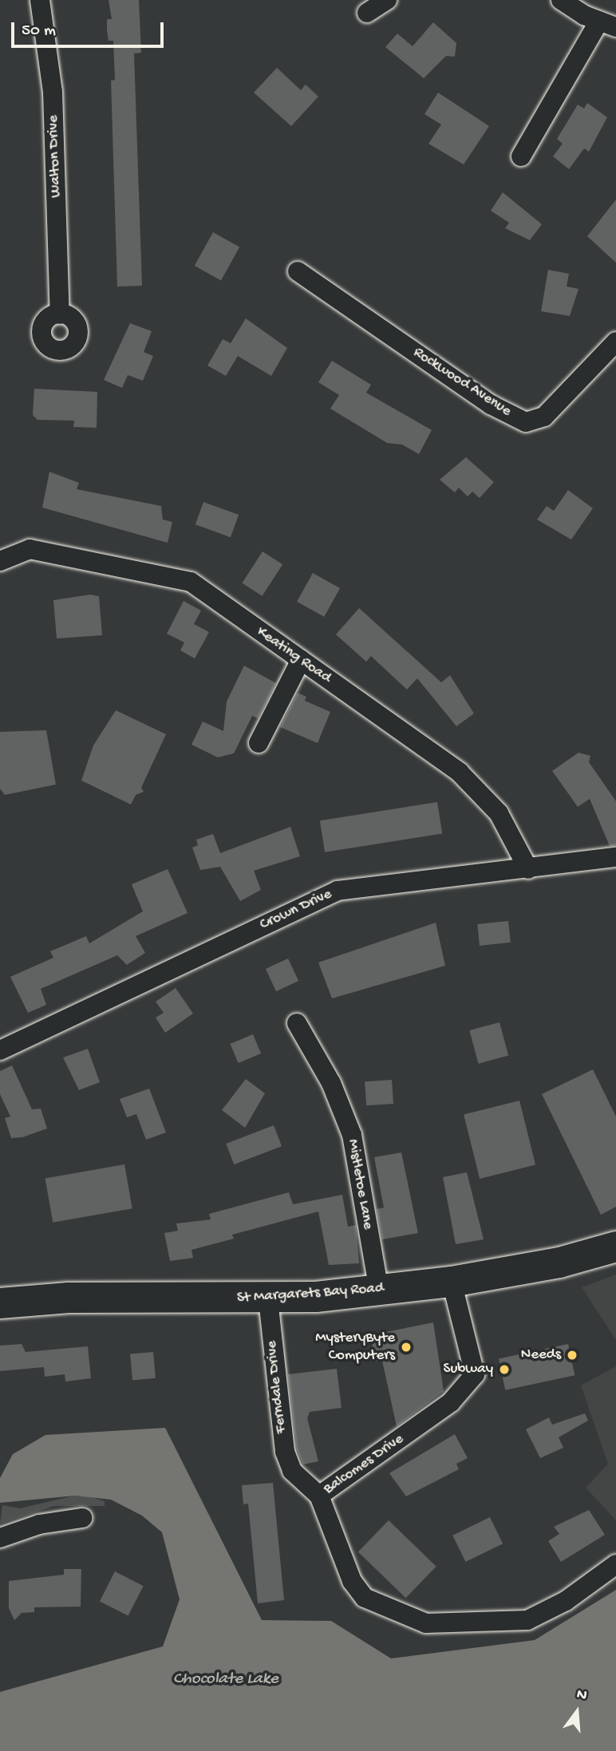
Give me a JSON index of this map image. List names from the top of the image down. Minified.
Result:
{"streets":{"main road":["St Margarets Bay Road"],"street":["Walton Drive","Rockwood Avenue","Keating Road","Crown Drive","Mistletoe Lane","Ferndale Drive","Balcomes Drive"]},"crossings":[["Keating Road","Crown Drive"],["Mistletoe Lane","St Margarets Bay Road"],["St Margarets Bay Road","Ferndale Drive"],["St Margarets Bay Road","Balcomes Drive"],["Ferndale Drive","Balcomes Drive"]],"water":["Chocolate Lake"],"places":["MysteryByte Computers","Needs","Subway"],"scale_bar":"50 m","north":"top"}
